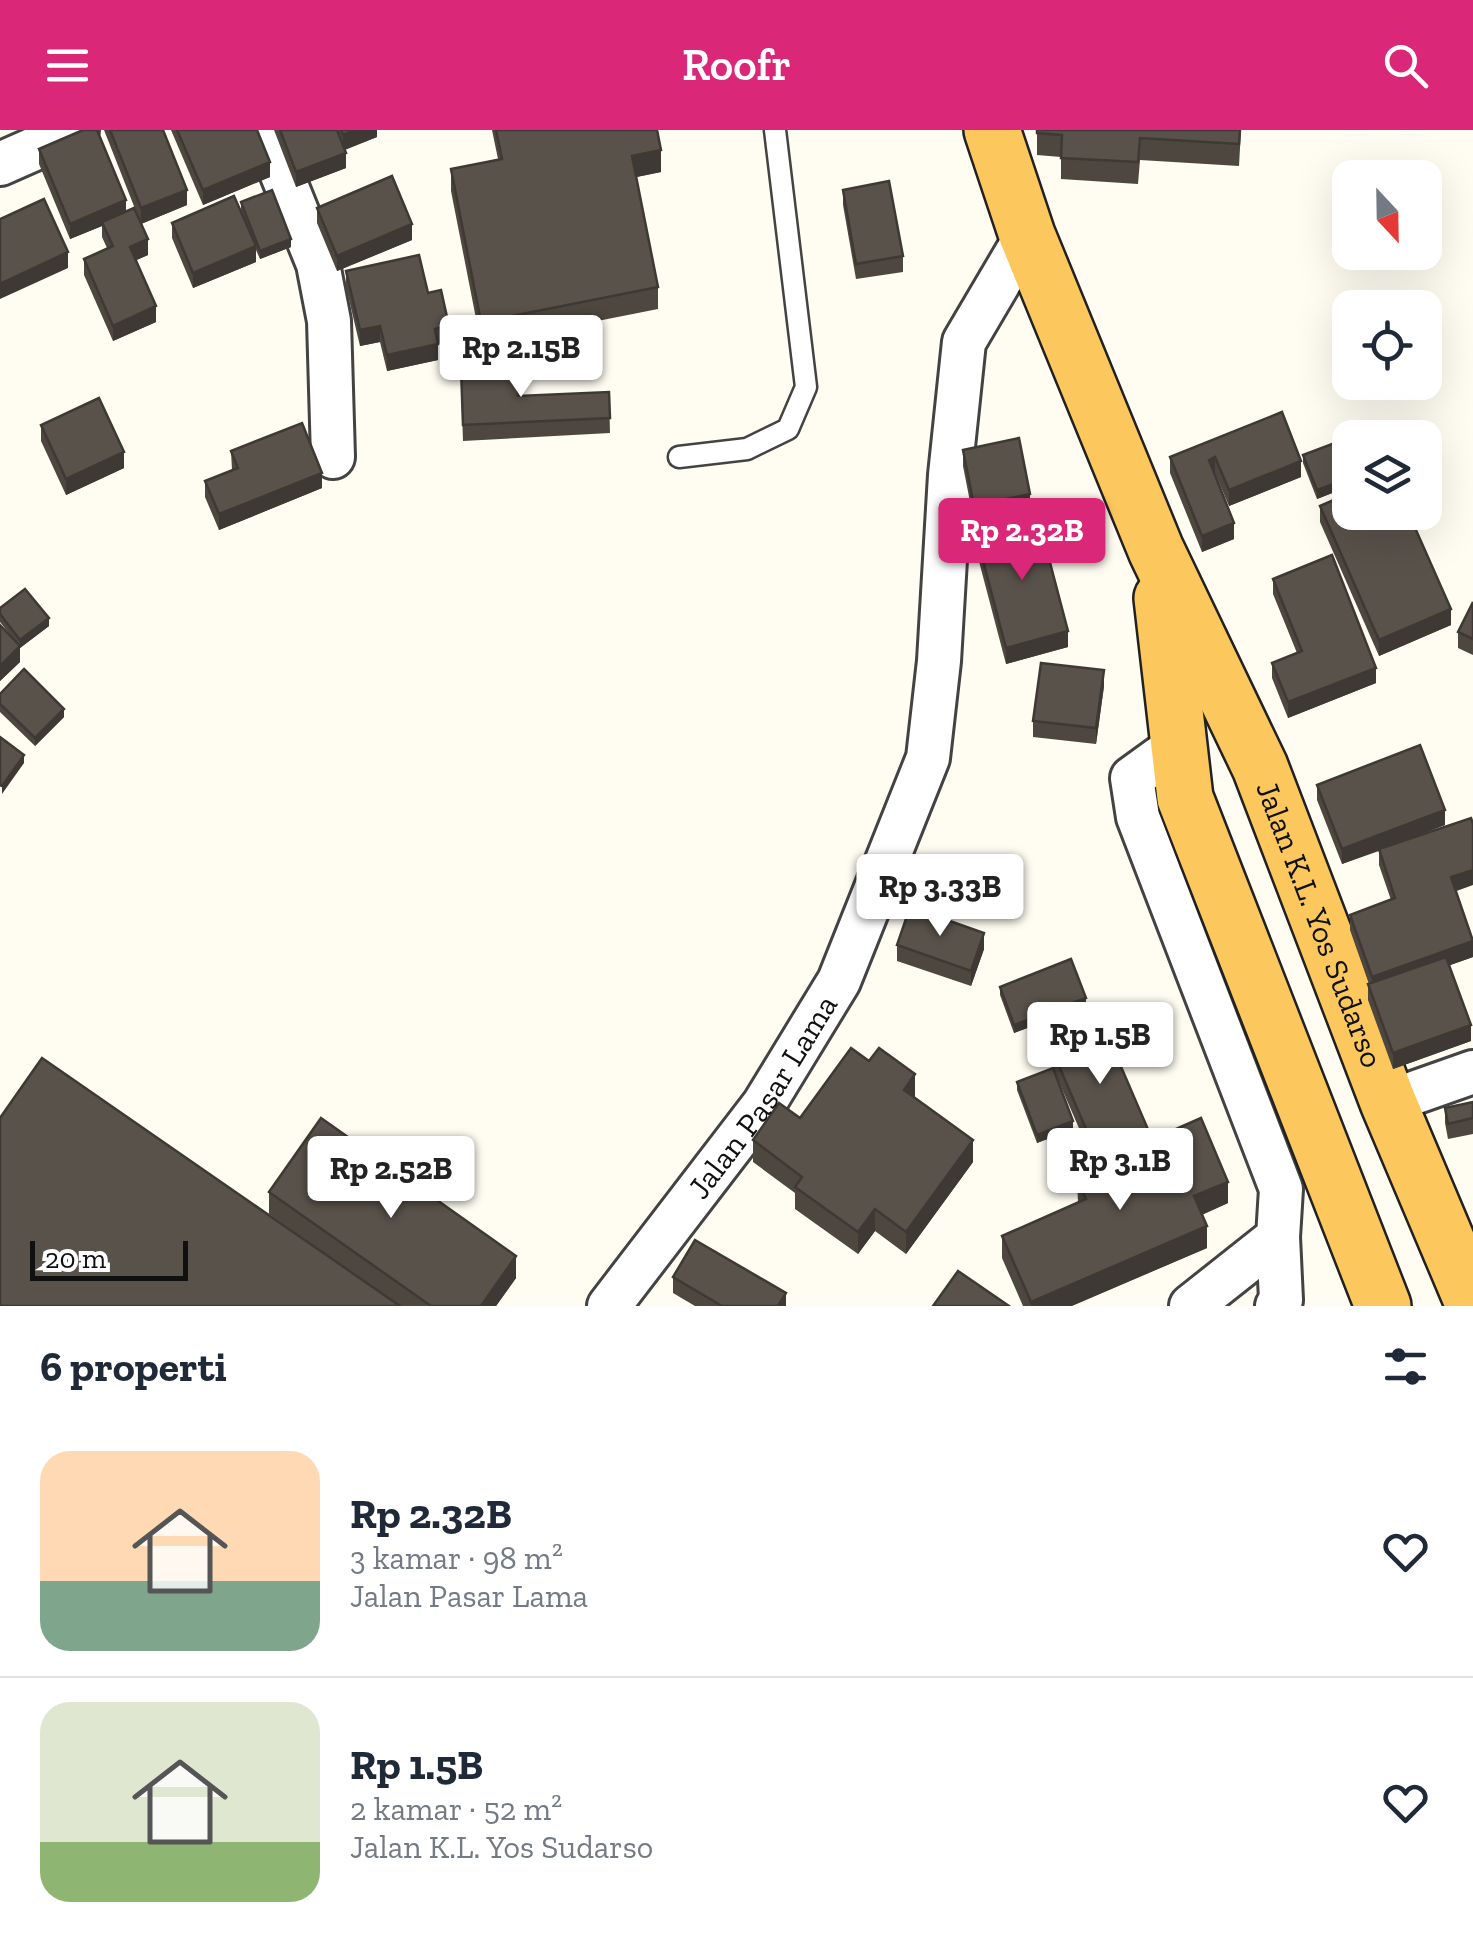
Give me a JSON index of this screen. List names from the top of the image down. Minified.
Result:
{"streets":{"highway":["Jalan K.L. Yos Sudarso"],"street":["Jalan Pasar Lama"]},"crossings":[["Jalan K.L. Yos Sudarso","Jalan Pasar Lama"]],"scale_bar":"20 m","north":"bottom","page":{"header":"Roofr","price":["Rp 2.15B","Rp 2.32B","Rp 3.33B","Rp 1.5B","Rp 3.1B","Rp 2.52B"],"scale":"20 m","heading":"6 properti","list":[{"name":"Rp 2.32B","note":"3 kamar · 98 m² · Jalan Pasar Lama"},{"name":"Rp 1.5B","note":"2 kamar · 52 m² · Jalan K.L. Yos Sudarso"}]}}
